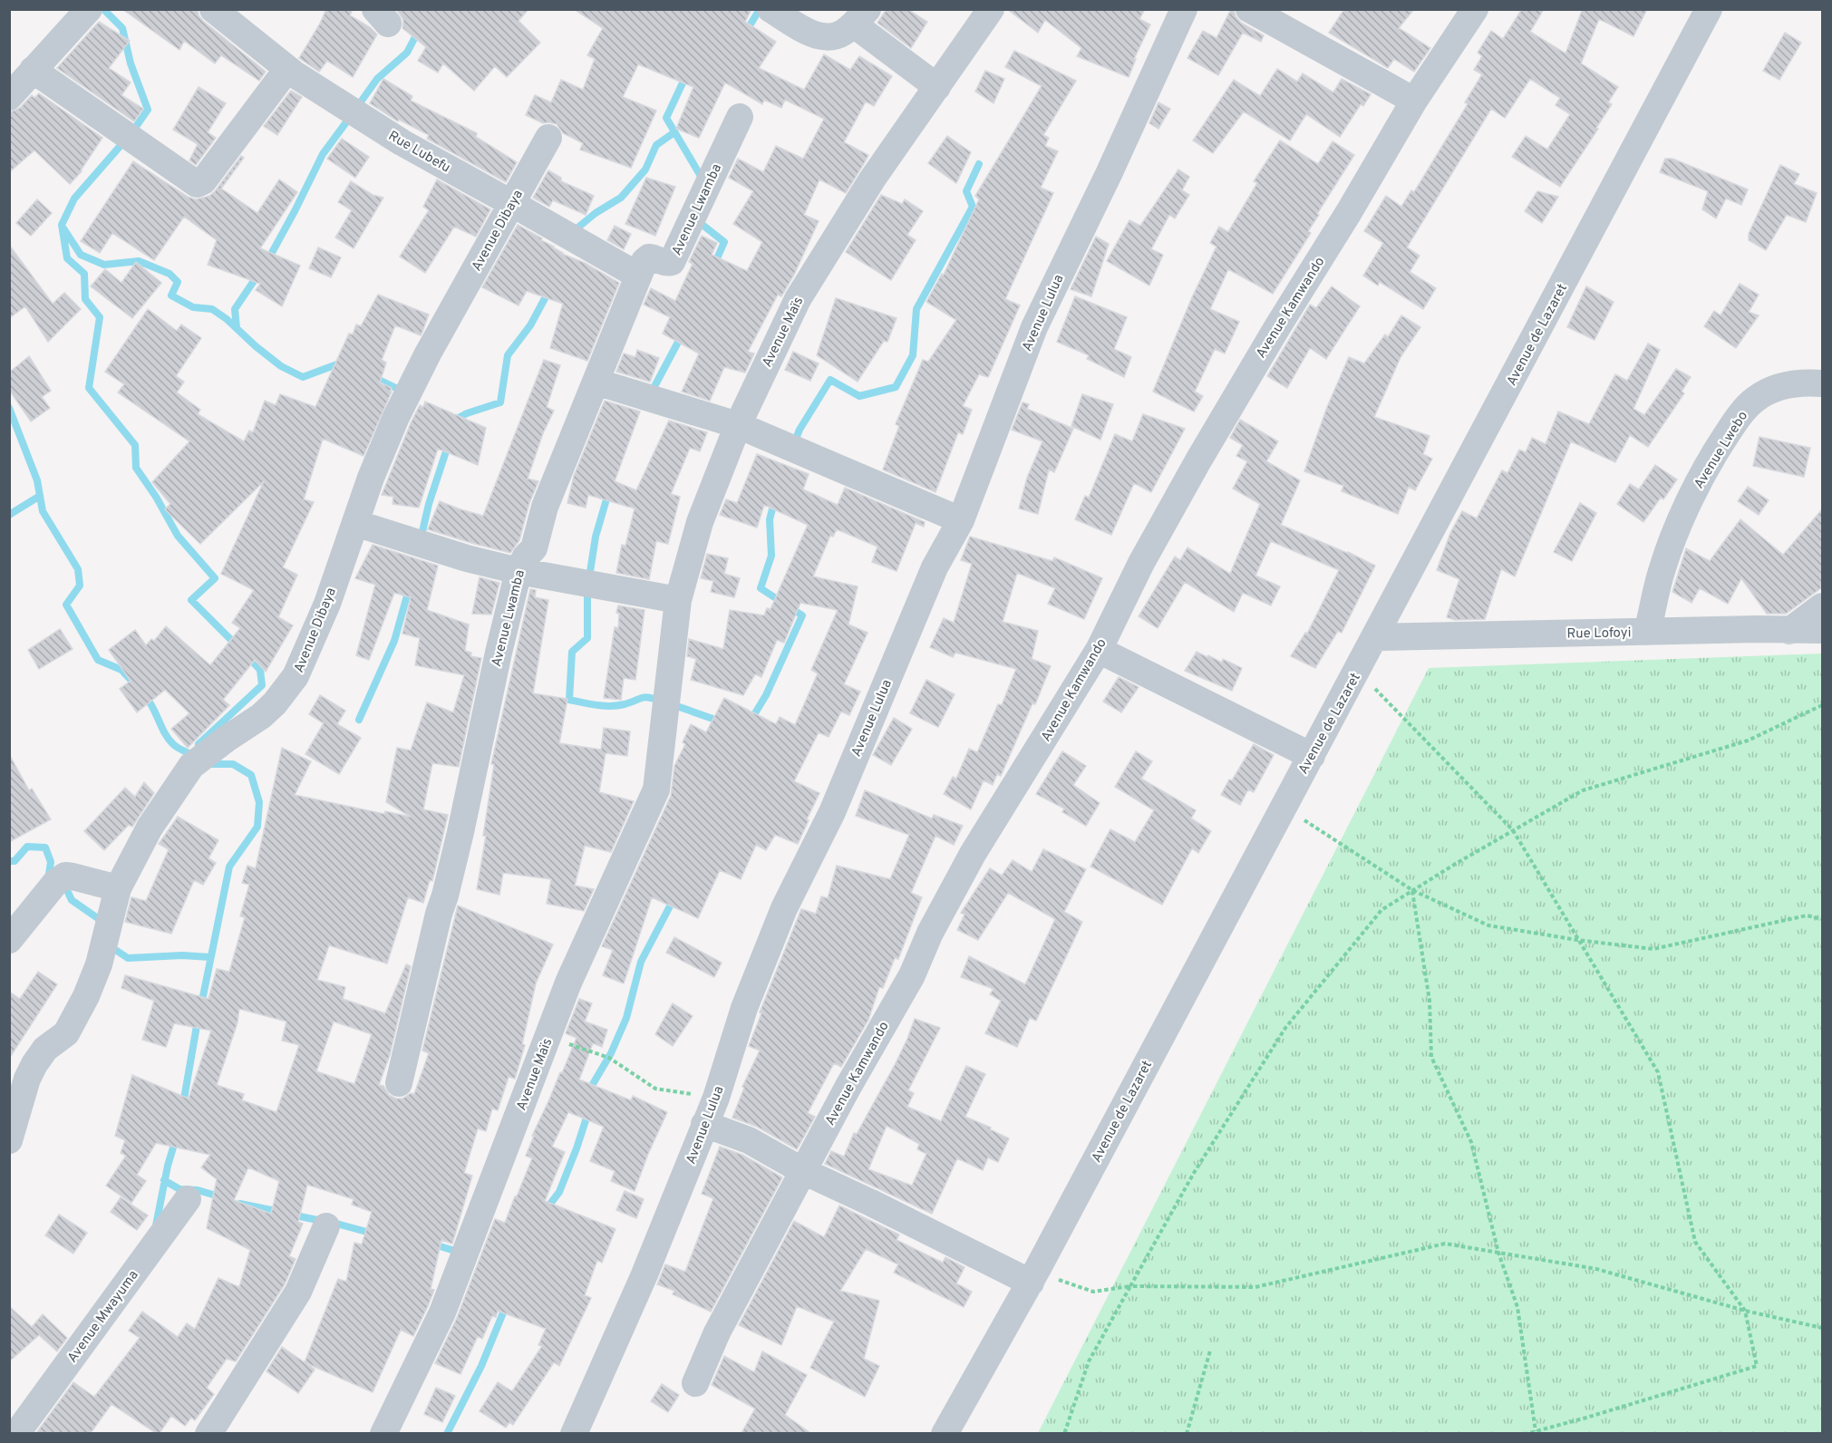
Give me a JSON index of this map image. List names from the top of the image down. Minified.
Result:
{"streets":{"street":["Rue Lubefu","Avenue Lwamba","Avenue Dibaya","Avenue Kamwando","Avenue Lulua","Avenue Maïs","Avenue de Lazaret","Avenue Lwebo","Rue Lofoyi","Avenue Mwayuma"]},"crossings":[["Rue Lubefu","Avenue Lwamba"],["Rue Lubefu","Avenue Dibaya"],["Avenue de Lazaret","Rue Lofoyi"],["Avenue Lwebo","Rue Lofoyi"]]}
